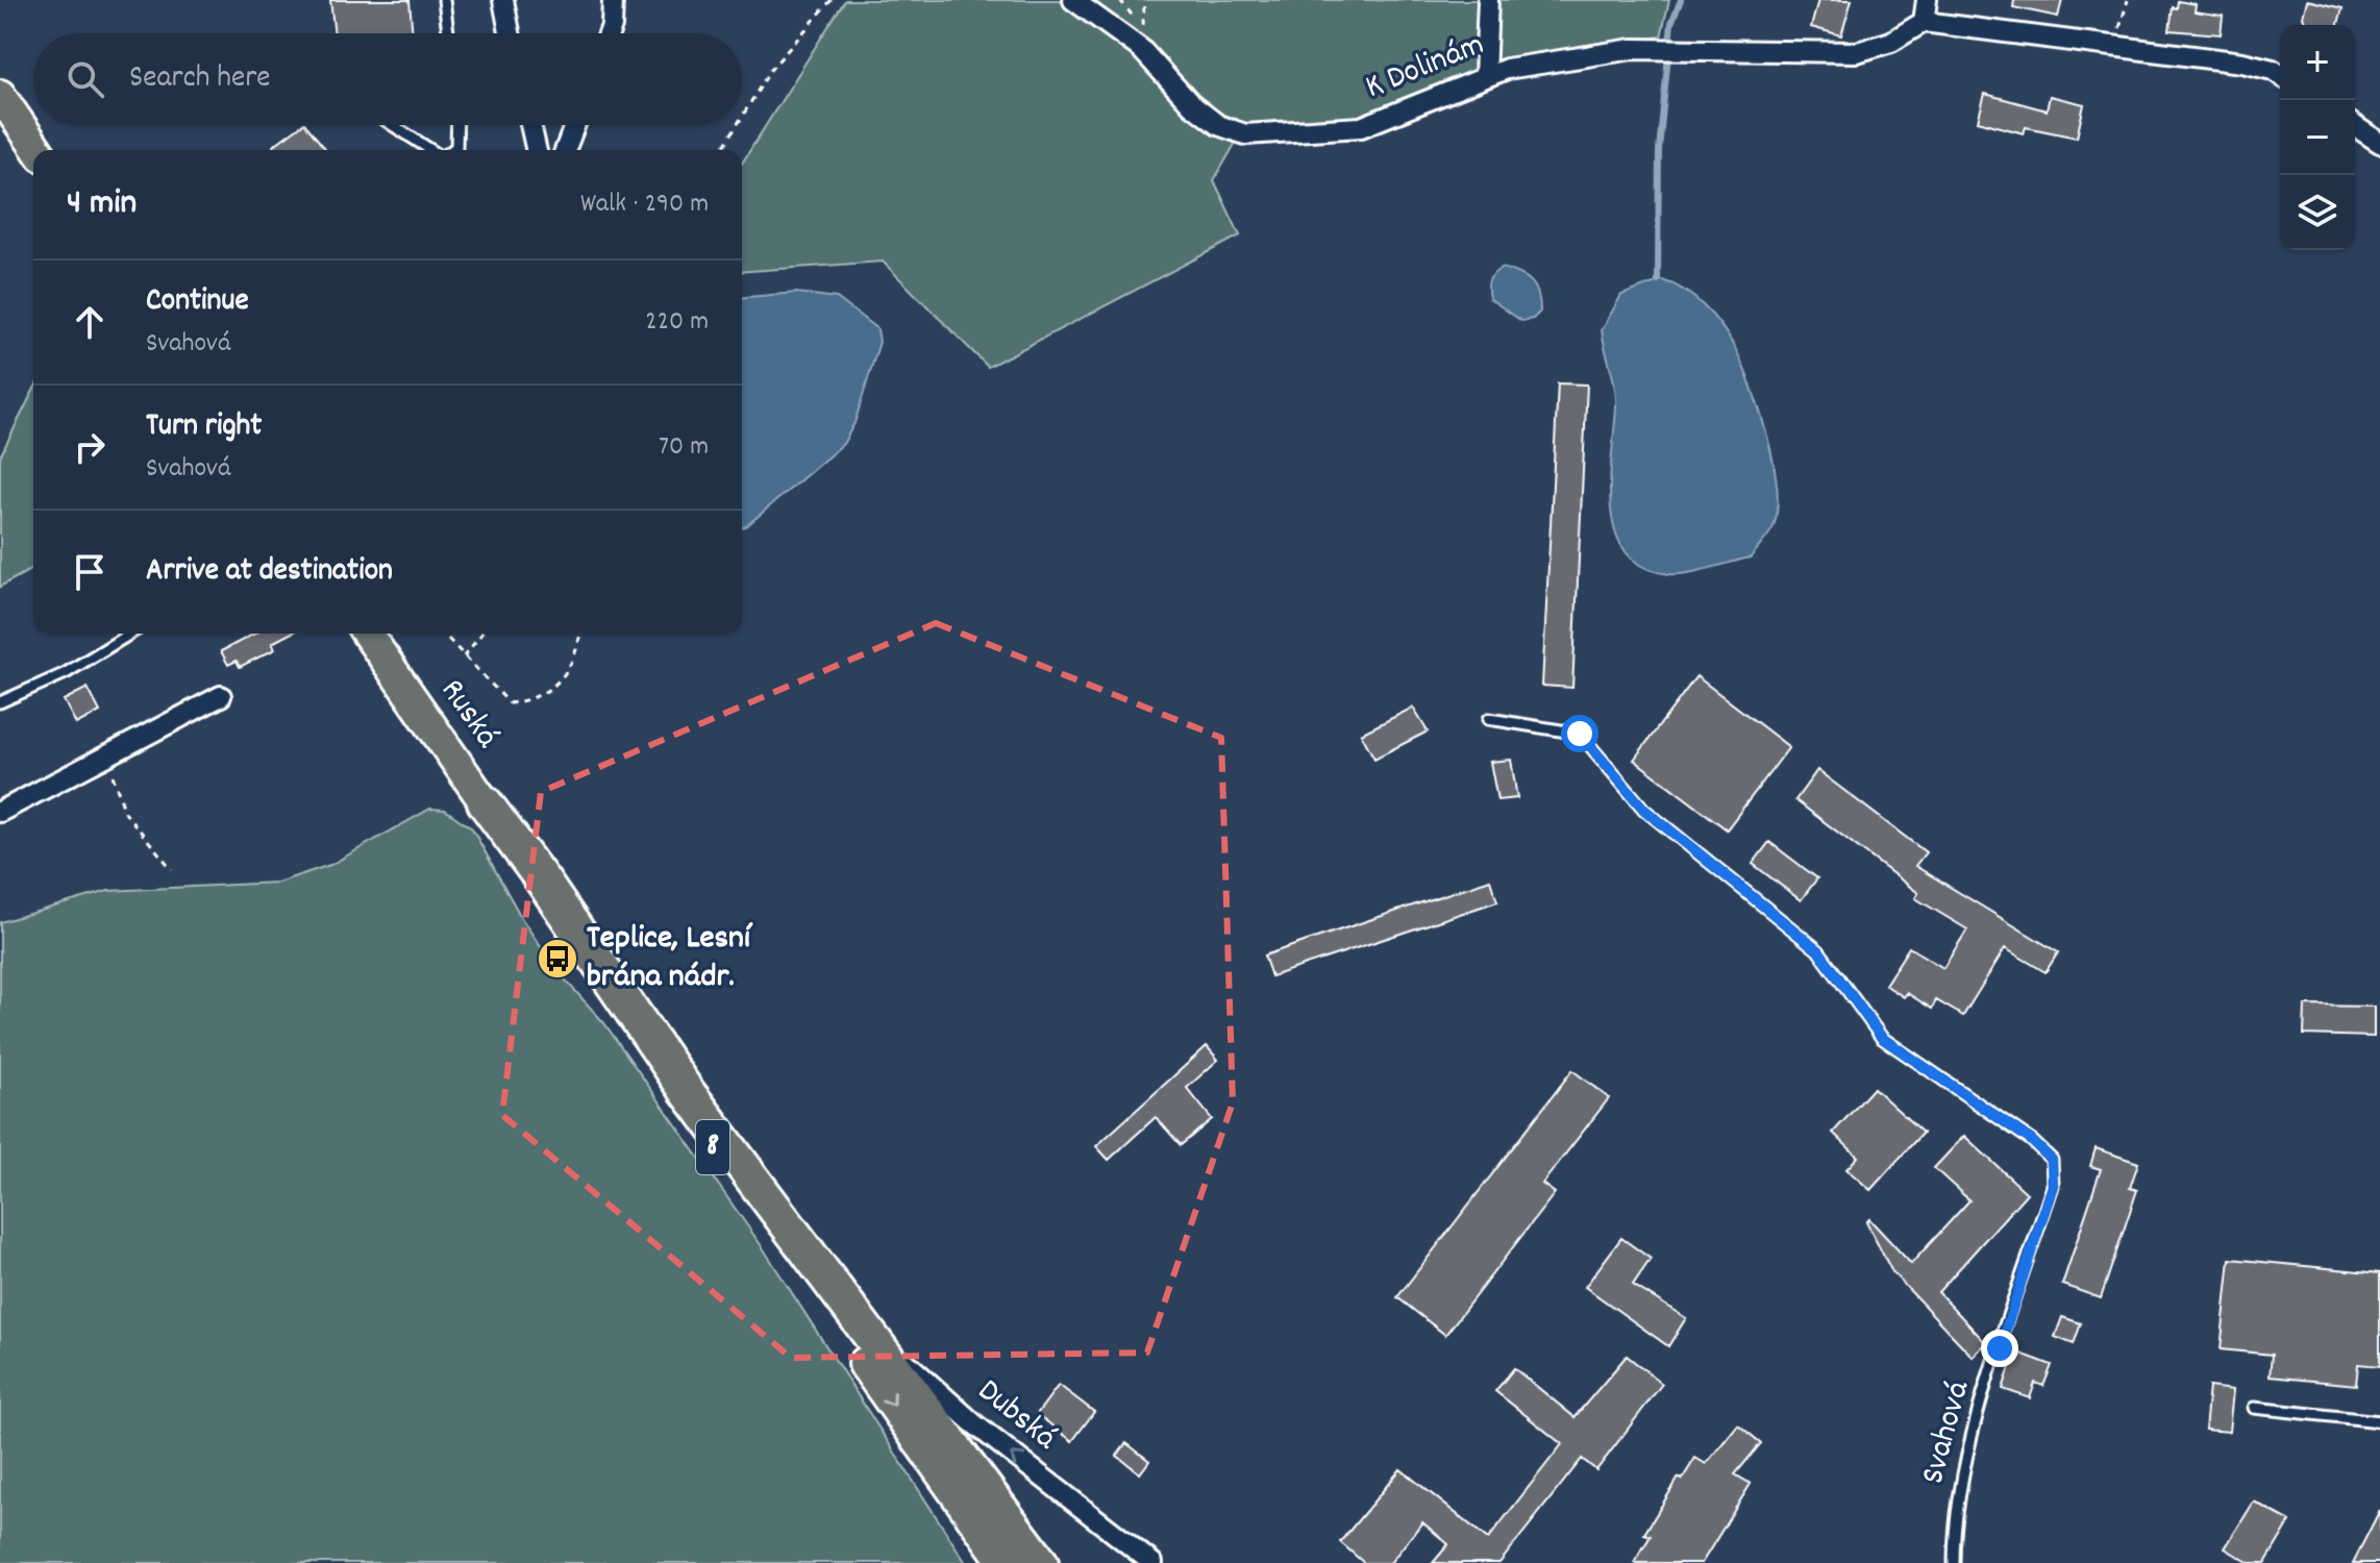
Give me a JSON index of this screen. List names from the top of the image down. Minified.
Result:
{"streets":{"highway":["8"],"main road":["Ruská"],"street":["K Dolinám","Dubská"],"lane":["Svahová"]},"crossings":[["Ruská","8"],["8","Dubská"]],"one_way":["Dubská"],"places":{"bus stop":["Teplice, Lesní brána nádr."]},"page":{"map_buttons":["+","−"],"search":"Search here","heading":["4 min","Walk · 290 m"],"list":[["Continue","Svahová","220 m"],["Turn right","Svahová","70 m"],"Arrive at destination"]}}
